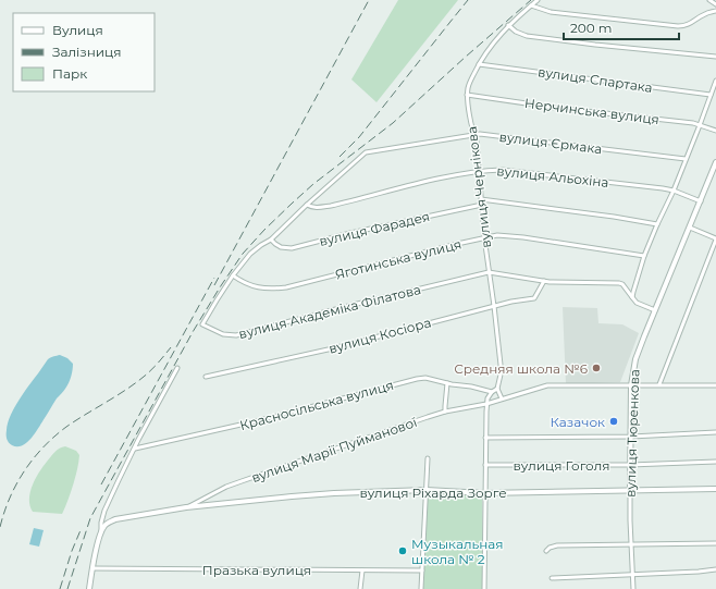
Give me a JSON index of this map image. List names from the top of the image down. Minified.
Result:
{"streets":{"street":["вулиця Спартака","Нерчинська вулиця","вулиця Єрмака","вулиця Альохіна","вулиця Чернікова","вулиця Фарадея","Яготинська вулиця","вулиця Академіка Філатова","вулиця Косіора","Красносільська вулиця","вулиця Тюренкова","вулиця Марії Пуйманової","вулиця Гоголя","вулиця Ріхарда Зорге","Празька вулиця"]},"crossings":[["вулиця Спартака","вулиця Чернікова"],["Нерчинська вулиця","вулиця Чернікова"],["вулиця Єрмака","вулиця Альохіна"],["вулиця Єрмака","вулиця Чернікова"],["вулиця Єрмака","вулиця Академіка Філатова"],["вулиця Альохіна","вулиця Чернікова"],["вулиця Альохіна","вулиця Академіка Філатова"],["вулиця Альохіна","вулиця Тюренкова"],["вулиця Чернікова","вулиця Фарадея"],["вулиця Чернікова","Яготинська вулиця"],["вулиця Чернікова","вулиця Академіка Філатова"],["вулиця Чернікова","вулиця Косіора"],["вулиця Фарадея","вулиця Академіка Філатова"],["Яготинська вулиця","вулиця Академіка Філатова"],["вулиця Тюренкова","вулиця Гоголя"],["вулиця Тюренкова","вулиця Ріхарда Зорге"],["вулиця Марії Пуйманової","вулиця Ріхарда Зорге"]],"places":["Средняя школа №6","Казачок","Музыкальная школа № 2"],"legend":["Вулиця","Залізниця","Парк"],"scale_bar":"200 m"}
